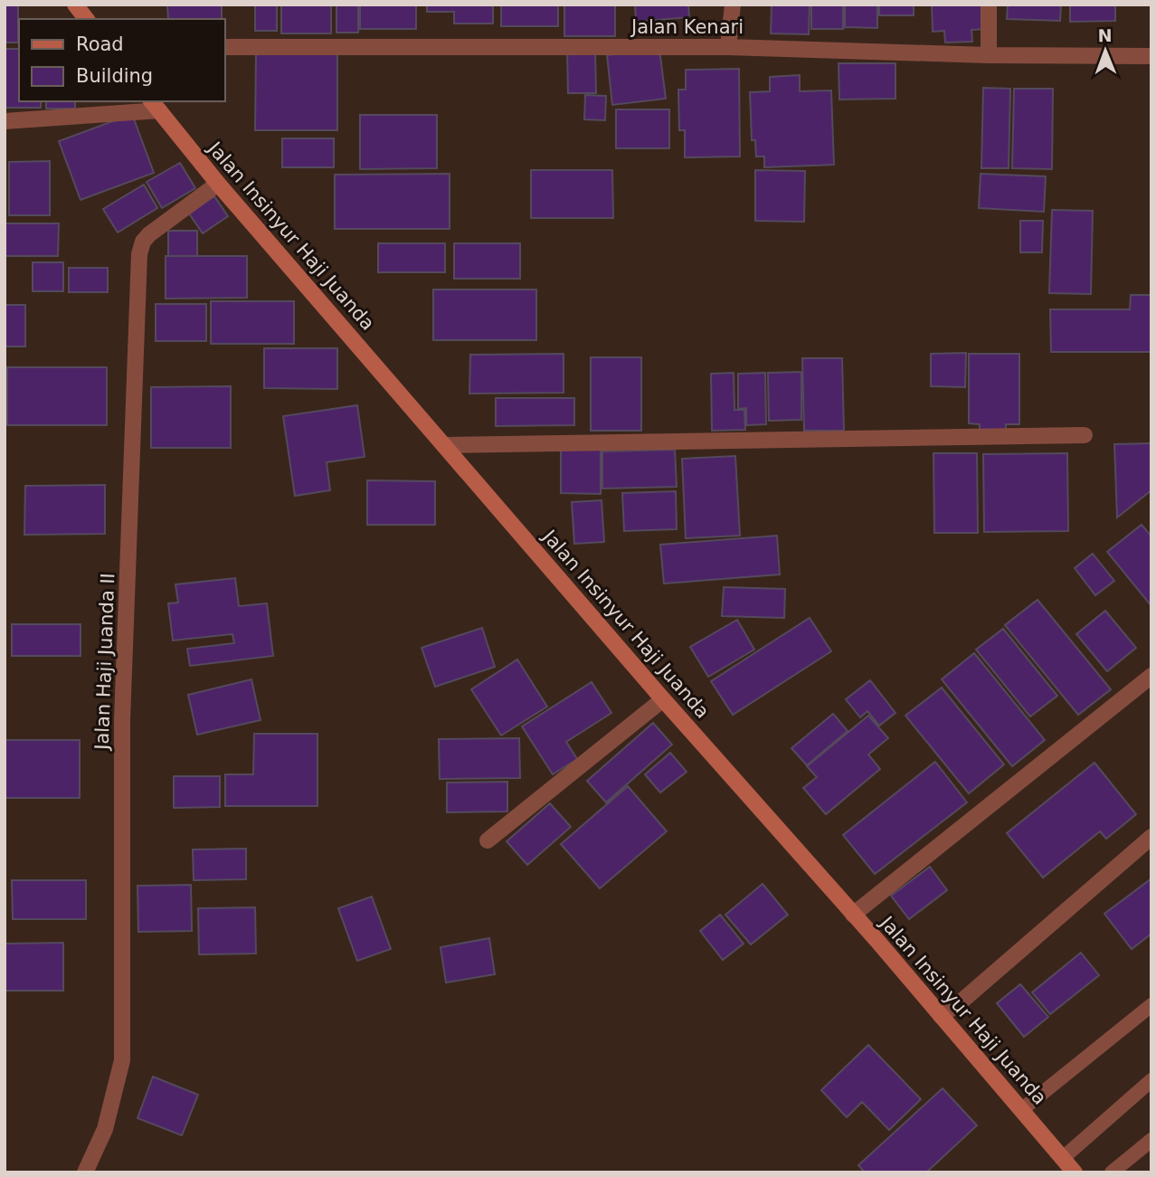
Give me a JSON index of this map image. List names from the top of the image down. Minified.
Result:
{"streets":{"street":["Jalan Kenari","Jalan Insinyur Haji Juanda","Jalan Haji Juanda II"]},"crossings":[["Jalan Insinyur Haji Juanda","Jalan Haji Juanda II"]],"legend":["Road","Building"],"north":"top"}
